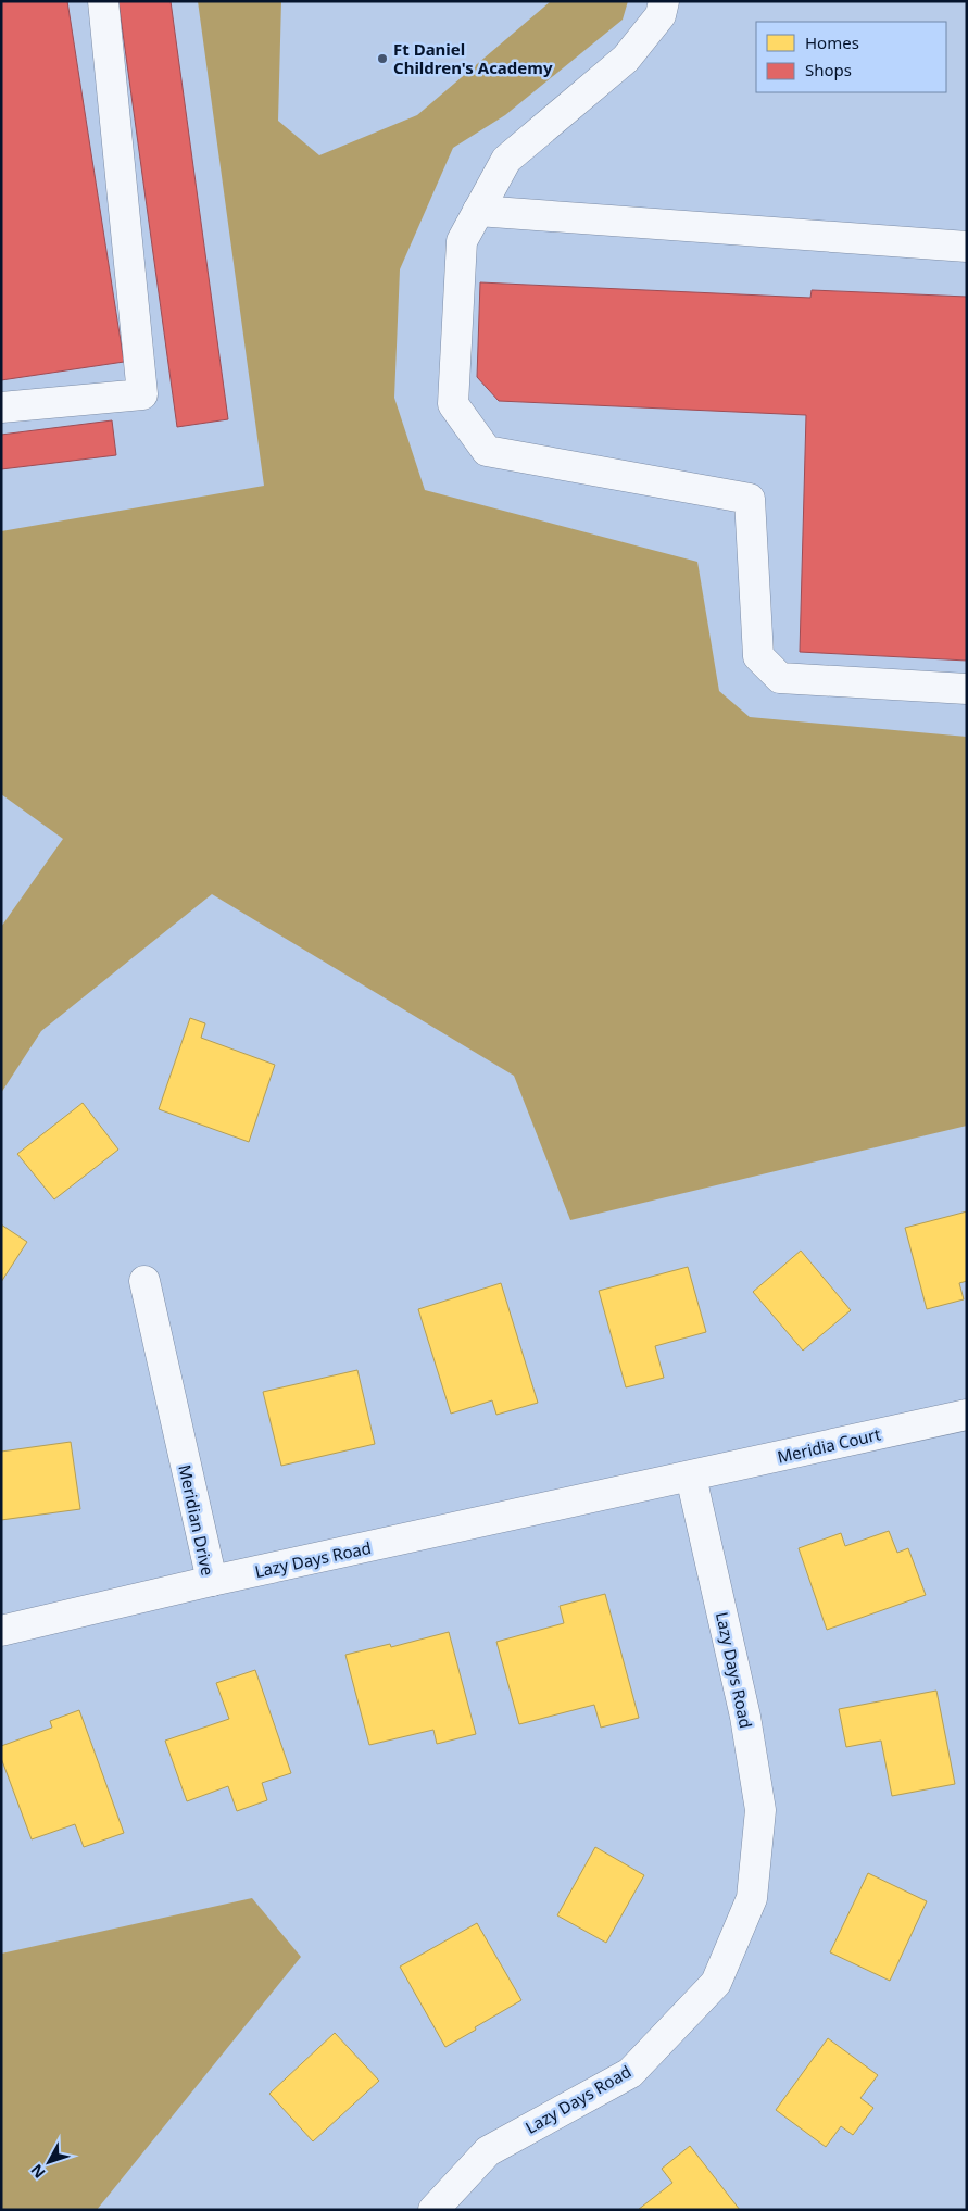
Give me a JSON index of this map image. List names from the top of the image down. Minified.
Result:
{"streets":{"street":["Meridia Court","Meridian Drive","Lazy Days Road"]},"crossings":[["Meridia Court","Lazy Days Road"],["Meridian Drive","Lazy Days Road"]],"places":["Ft Daniel Children's Academy"],"legend":["Homes","Shops"],"north":"bottom left"}
